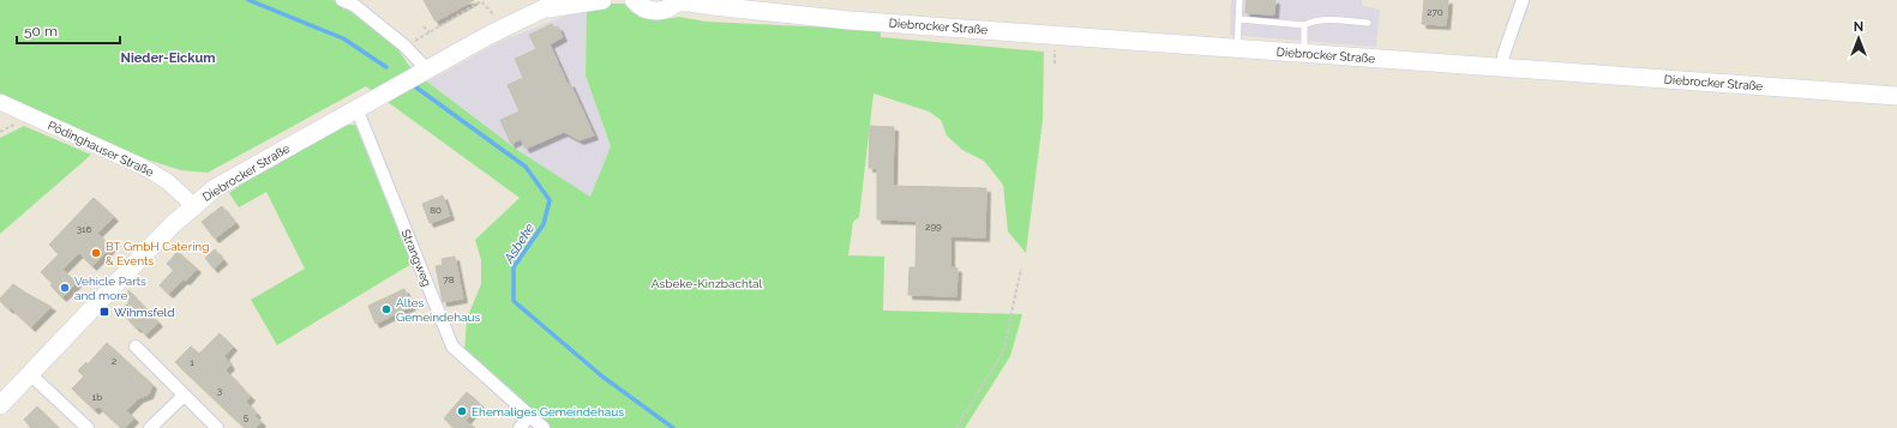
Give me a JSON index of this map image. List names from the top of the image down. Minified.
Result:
{"streets":{"main road":["Diebrocker Straße"],"street":["Pödinghauser Straße","Strangweg"]},"crossings":[["Diebrocker Straße","Pödinghauser Straße"],["Diebrocker Straße","Strangweg"]],"districts":["Nieder-Eickum"],"water":["Asbeke"],"parks":["Asbeke-Kinzbachtal"],"places":{"other":["BT GmbH Catering & Events","Vehicle Parts and more","Altes Gemeindehaus","Ehemaliges Gemeindehaus"],"transit":["Wihmsfeld"]},"house_numbers":["270","80","299","316","78","2","1","3","1b","5"],"scale_bar":"50 m","north":"top"}
